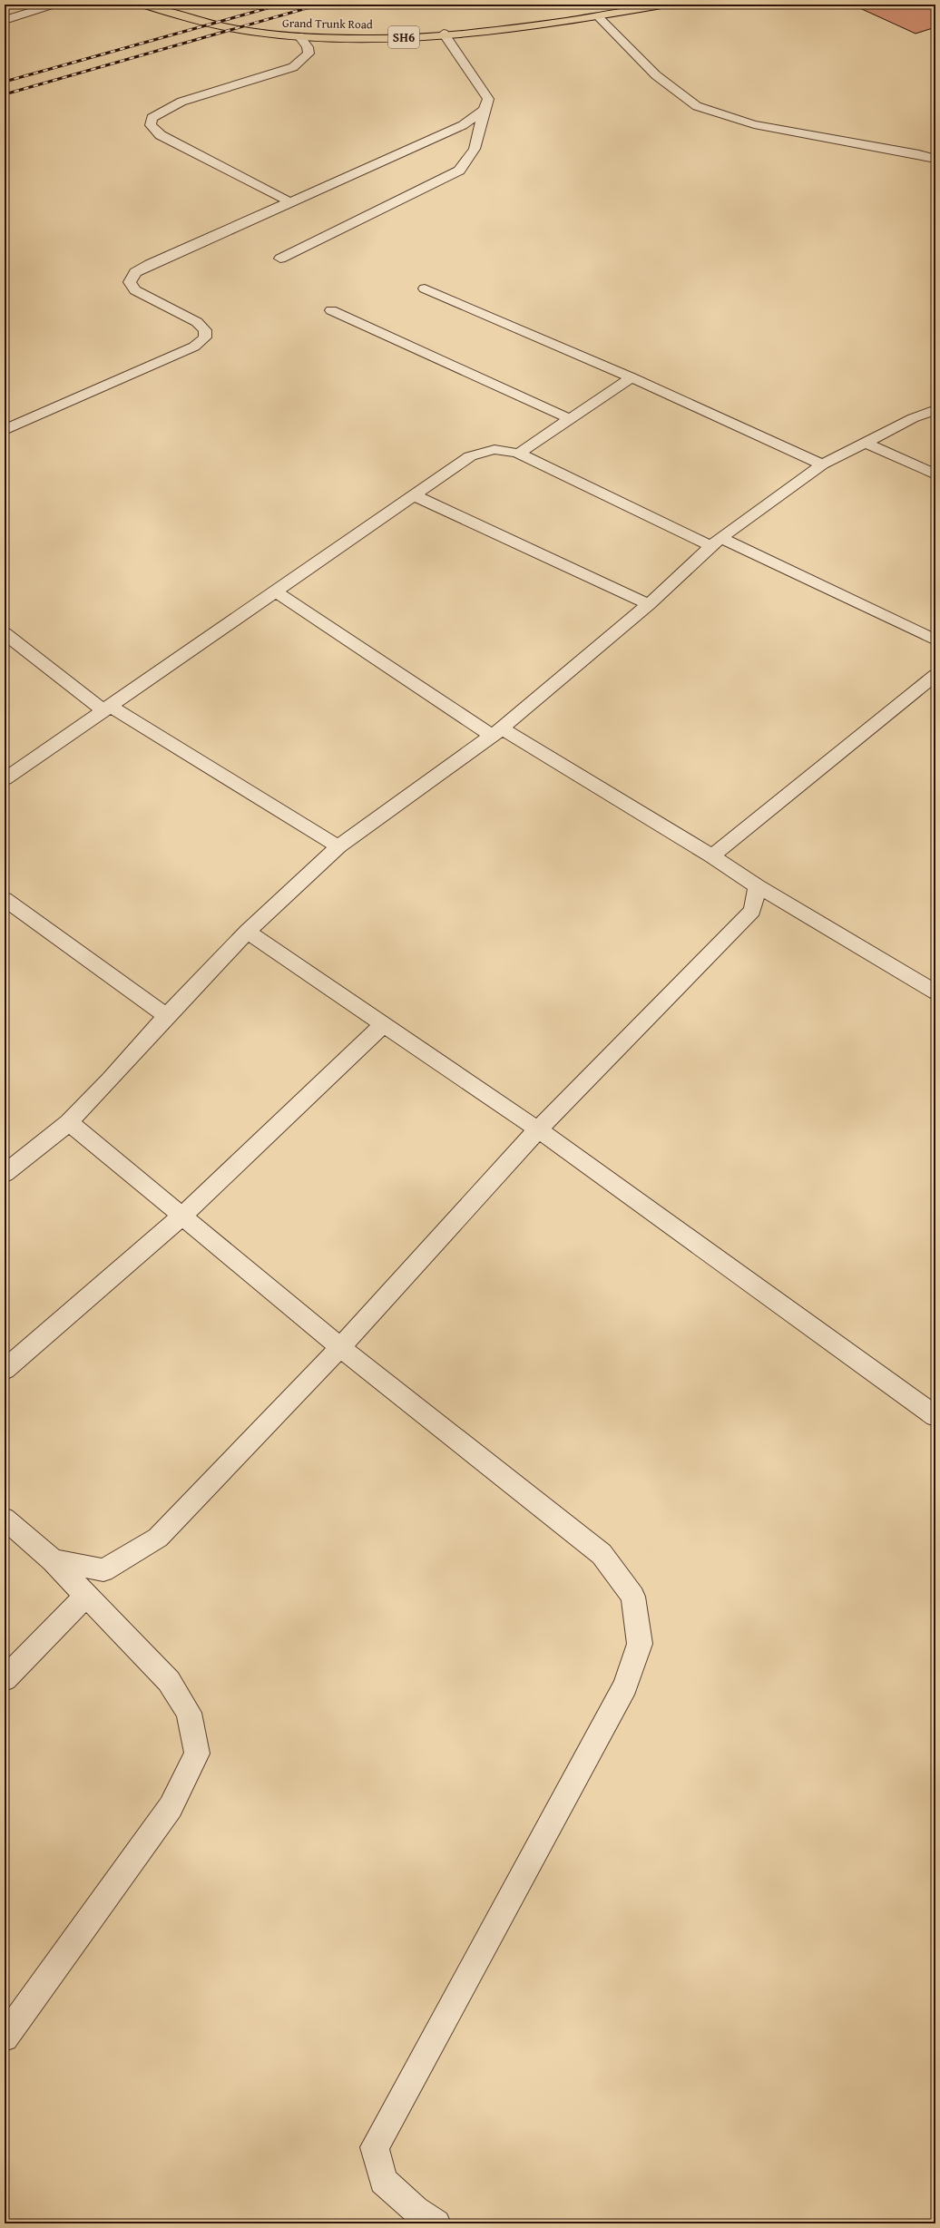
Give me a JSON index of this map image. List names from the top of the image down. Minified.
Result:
{"streets":{"main road":["Grand Trunk Road","SH6"]}}
